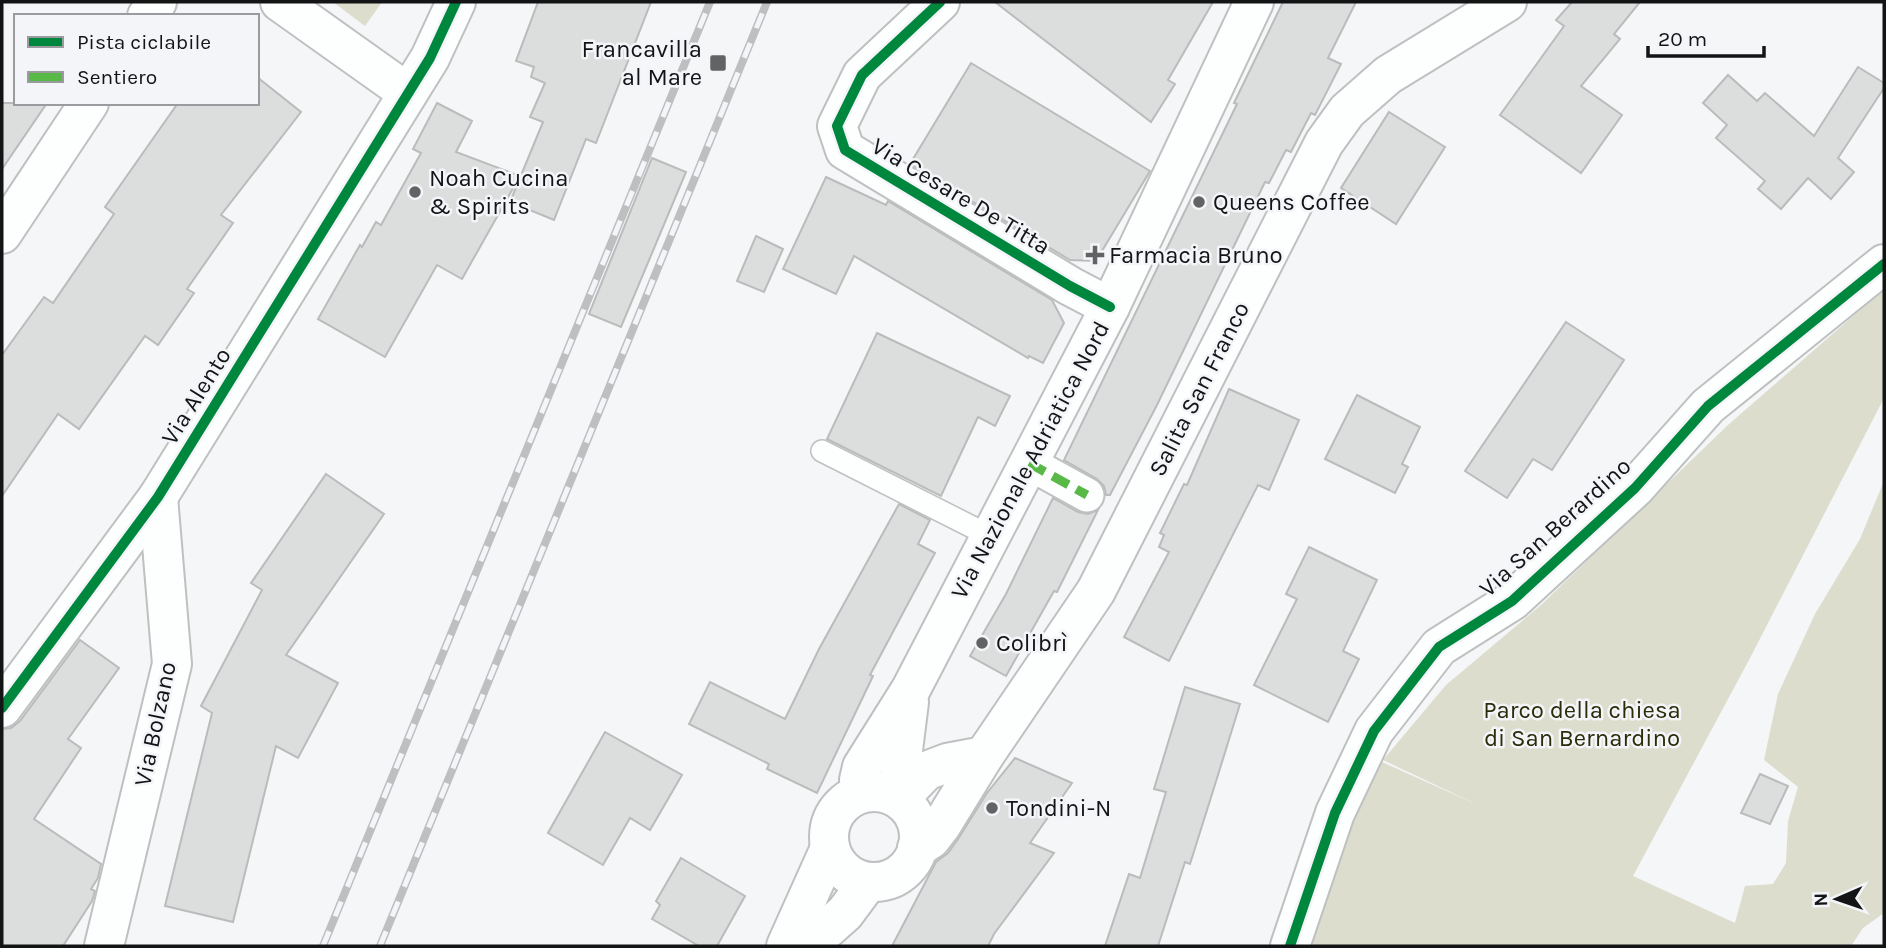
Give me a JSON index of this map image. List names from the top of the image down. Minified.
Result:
{"streets":{"street":["Via Cesare De Titta","Salita San Franco","Via Alento","Via Nazionale Adriatica Nord","Via San Berardino","Via Bolzano"]},"crossings":[["Via Cesare De Titta","Via Nazionale Adriatica Nord"],["Salita San Franco","Via Nazionale Adriatica Nord"],["Via Alento","Via Bolzano"]],"parks":["Parco della chiesa di San Bernardino"],"places":{"transit":["Francavilla al Mare"],"other":["Noah Cucina & Spirits","Queens Coffee","Colibrì","Tondini-N"],"health":["Farmacia Bruno"]},"legend":["Pista ciclabile","Sentiero"],"scale_bar":"20 m","north":"left"}
